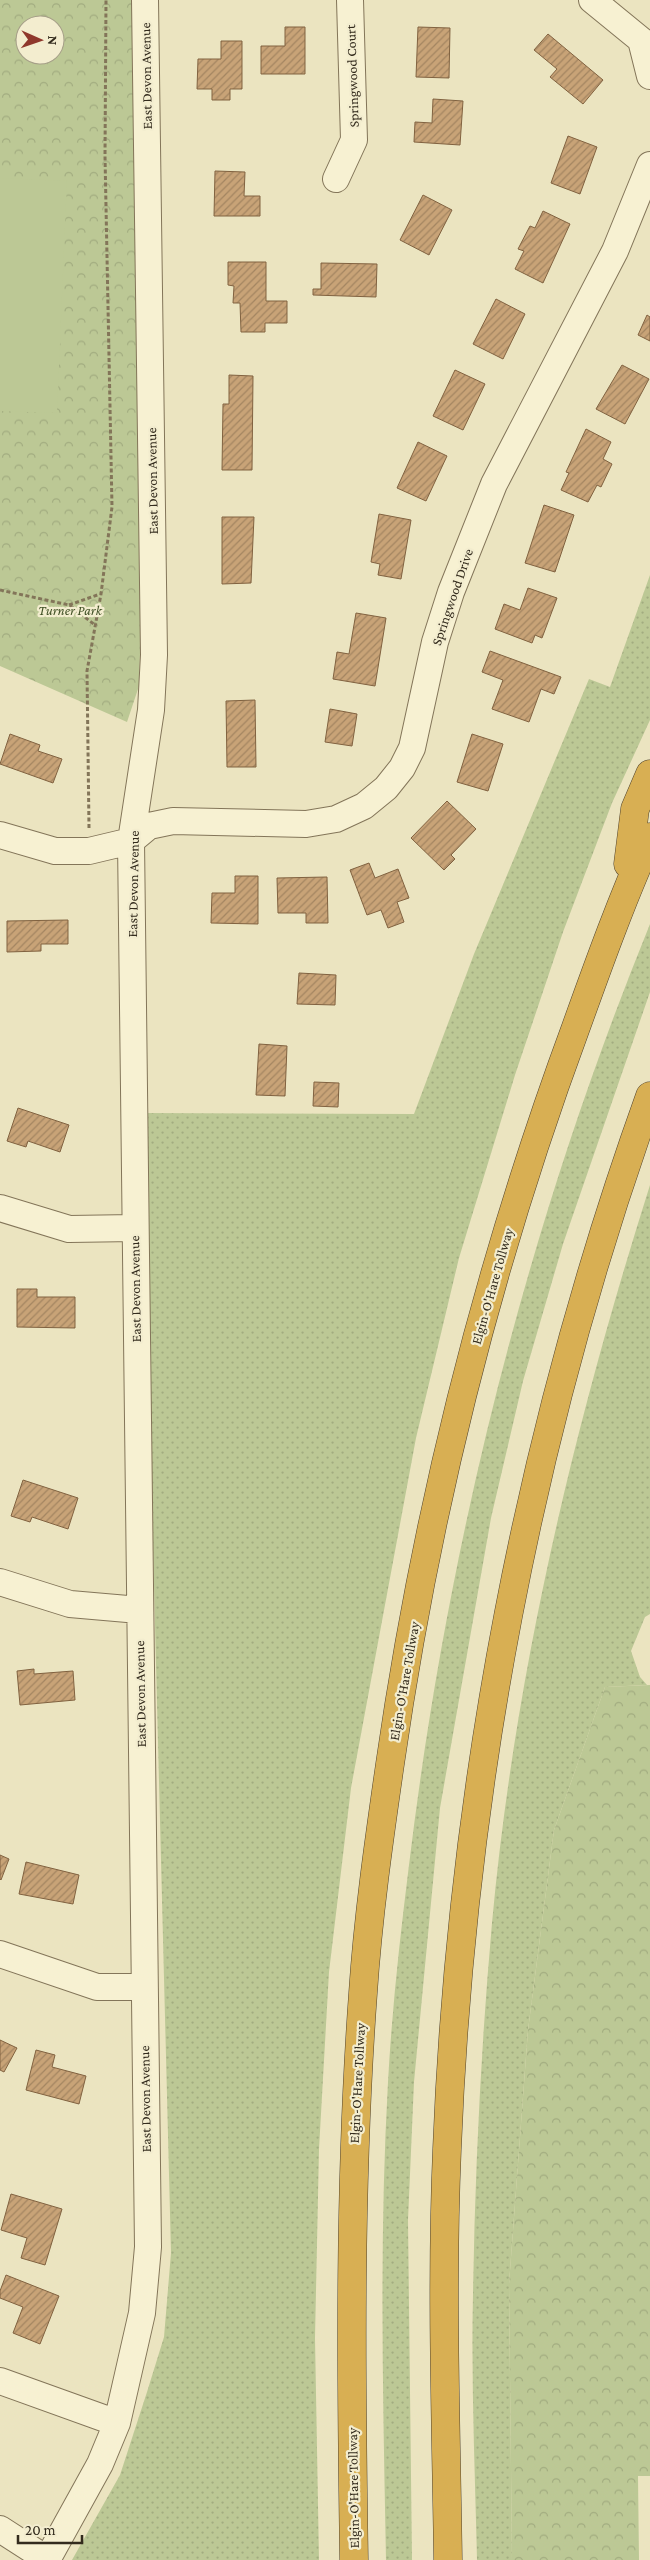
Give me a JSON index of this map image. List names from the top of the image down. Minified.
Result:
{"streets":{"highway":["Elgin-O'Hare Tollway"],"street":["East Devon Avenue","Springwood Court","Springwood Drive"]},"crossings":[["East Devon Avenue","Springwood Drive"]],"parks":["Turner Park"],"scale_bar":"20 m","north":"right"}
